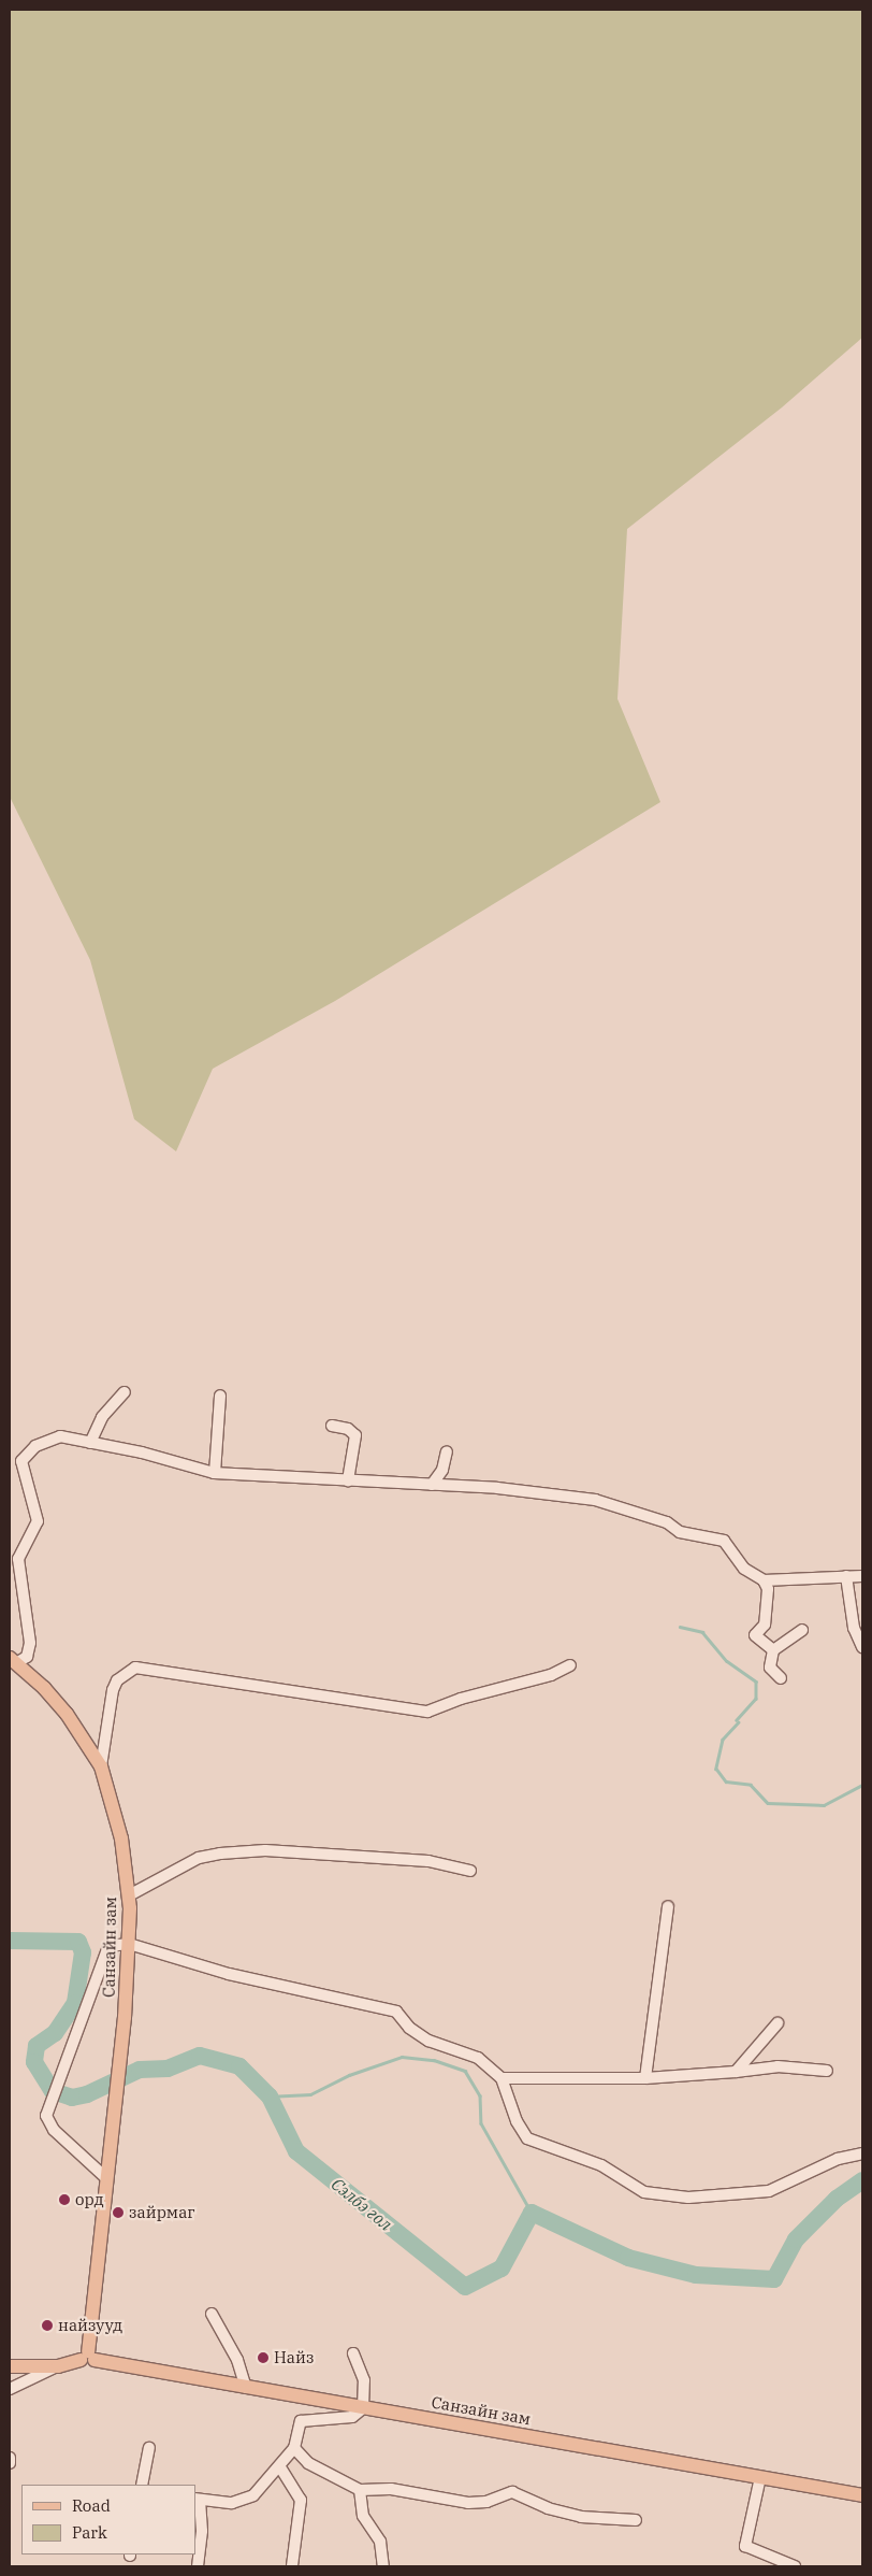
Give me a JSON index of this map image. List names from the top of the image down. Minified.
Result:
{"streets":{"main road":["Санзайн зам"]},"water":["Сэлбэ гол"],"places":["орд","зайрмаг","найзууд","Найз"],"legend":["Road","Park"]}
